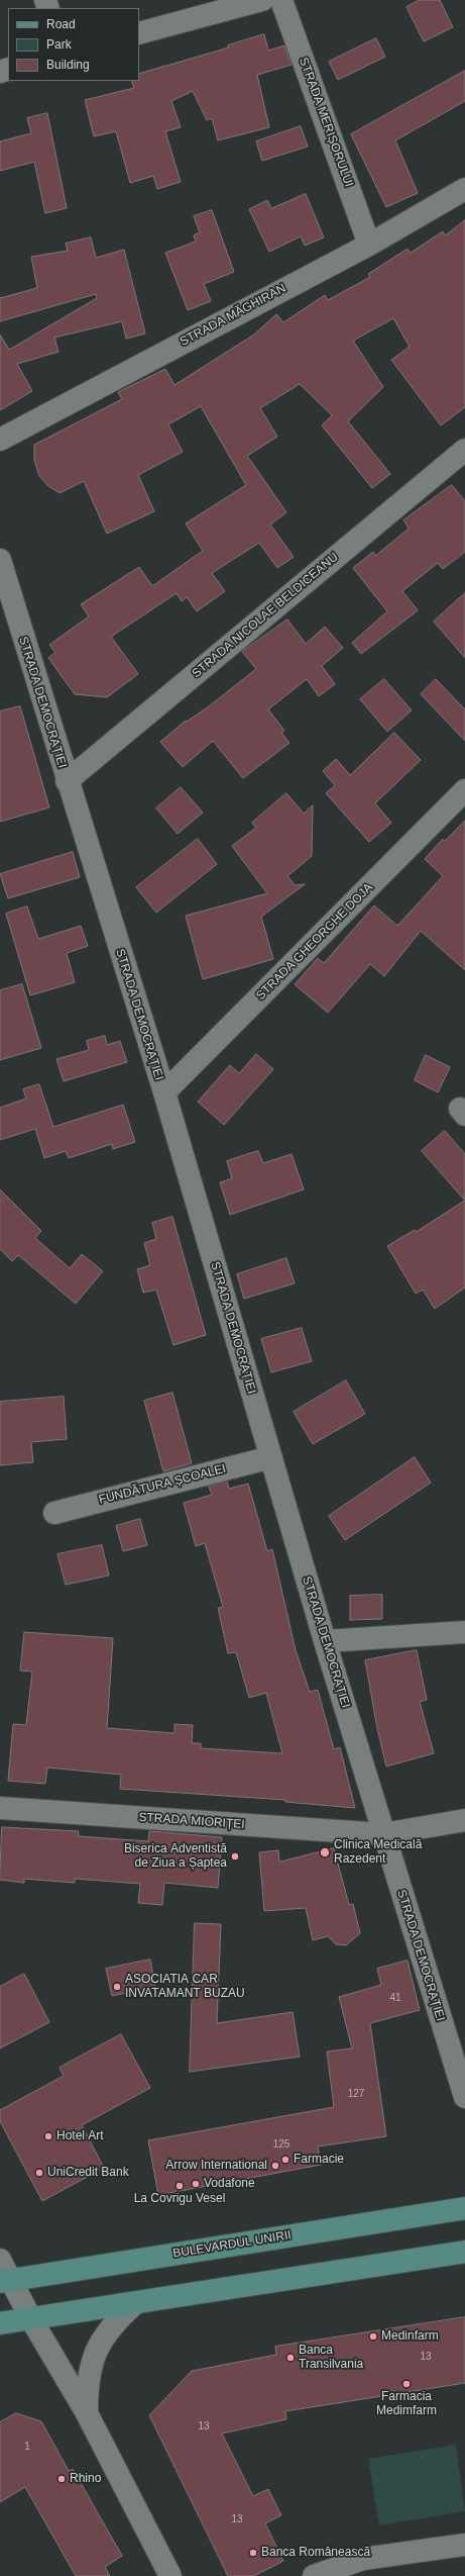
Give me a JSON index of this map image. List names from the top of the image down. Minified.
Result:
{"streets":{"main road":["BULEVARDUL UNIRII"],"street":["STRADA MERIȘORULUI","STRADA MĂGHIRAN","STRADA NICOLAE BELDICEANU","STRADA DEMOCRAȚIEI","STRADA GHEORGHE DOJA","FUNDĂTURA ȘCOALEI","STRADA MIORIȚEI"]},"crossings":[["STRADA MERIȘORULUI","STRADA MĂGHIRAN"],["STRADA NICOLAE BELDICEANU","STRADA DEMOCRAȚIEI"],["STRADA DEMOCRAȚIEI","STRADA GHEORGHE DOJA"],["STRADA DEMOCRAȚIEI","FUNDĂTURA ȘCOALEI"],["STRADA DEMOCRAȚIEI","STRADA MIORIȚEI"]],"places":["Clinica Medicală Razedent","Biserica Adventistă de Ziua a Șaptea","ASOCIATIA CAR INVATAMANT BUZAU","Hotel Art","Farmacie","Arrow International","UniCredit Bank","Vodafone","La Covrigu Vesel","Medinfarm","Banca Transilvania","Farmacia Medimfarm","Rhino","Banca Românească"],"house_numbers":["41","127","125","13","13","1","13"],"legend":["Road","Park","Building"]}
